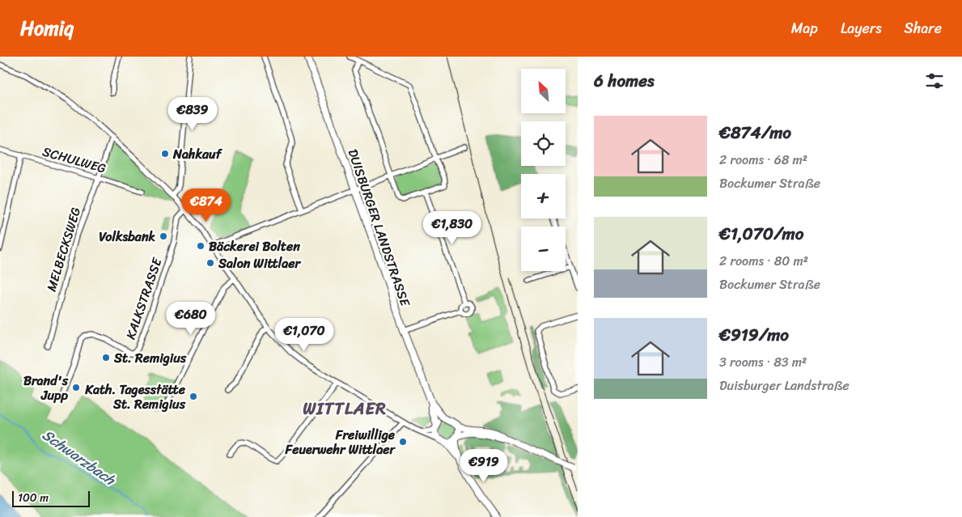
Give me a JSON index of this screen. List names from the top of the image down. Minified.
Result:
{"streets":{"main road":["DUISBURGER LANDSTRASSE"],"street":["SCHULWEG","MELBECKSWEG","KALKSTRASSE"]},"crossings":[["SCHULWEG","MELBECKSWEG"]],"districts":["WITTLAER"],"water":["Schwarzbach"],"places":["Nahkauf","Volksbank","Bäckerei Bolten","Salon Wittlaer","St. Remigius","Brand's Jupp","Kath. Tagesstätte St. Remigius","Freiwillige Feuerwehr Wittlaer"],"scale_bar":"100 m","north":"top left","page":{"header":"Homiq","nav":["Map","Layers","Share"],"heading":"6 homes","map_buttons":["+","−"],"price":["€839","€874","€1,830","€680","€1,070","€919"],"list":[{"name":"€874/mo","note":"2 rooms · 68 m² · Bockumer Straße"},{"name":"€1,070/mo","note":"2 rooms · 80 m² · Bockumer Straße"},{"name":"€919/mo","note":"3 rooms · 83 m² · Duisburger Landstraße"}],"scale":"100 m"}}
